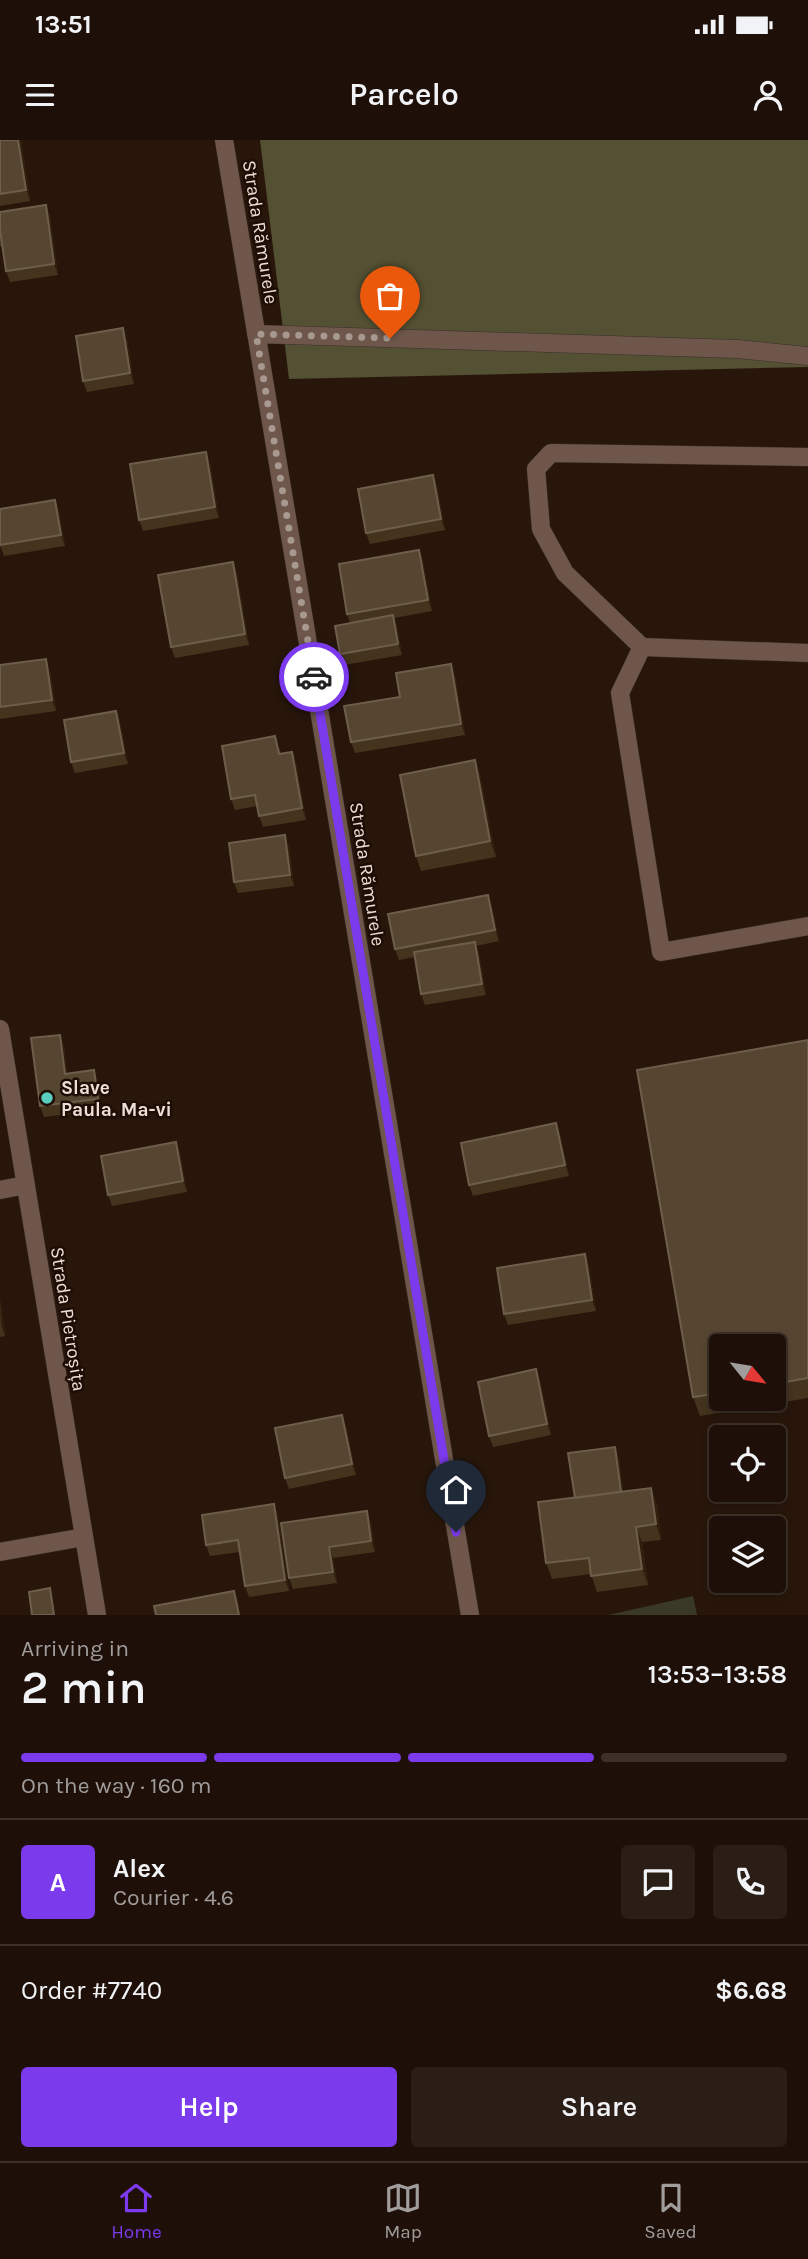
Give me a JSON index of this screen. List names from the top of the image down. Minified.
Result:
{"streets":{"street":["Strada Rămurele","Strada Pietroșița"]},"places":["Slave Paula. Ma-vi"],"north":"bottom right","page":{"status":"13:51","header":"Parcelo","heading":["2 min","Arriving in","13:53–13:58"],"panel":["Alex","Courier · 4.6","Order #7740","$6.68"],"bar":"On the way · 160 m","round":"A","buttons":["Help","Share"],"tabs":["Home","Map","Saved"]}}
